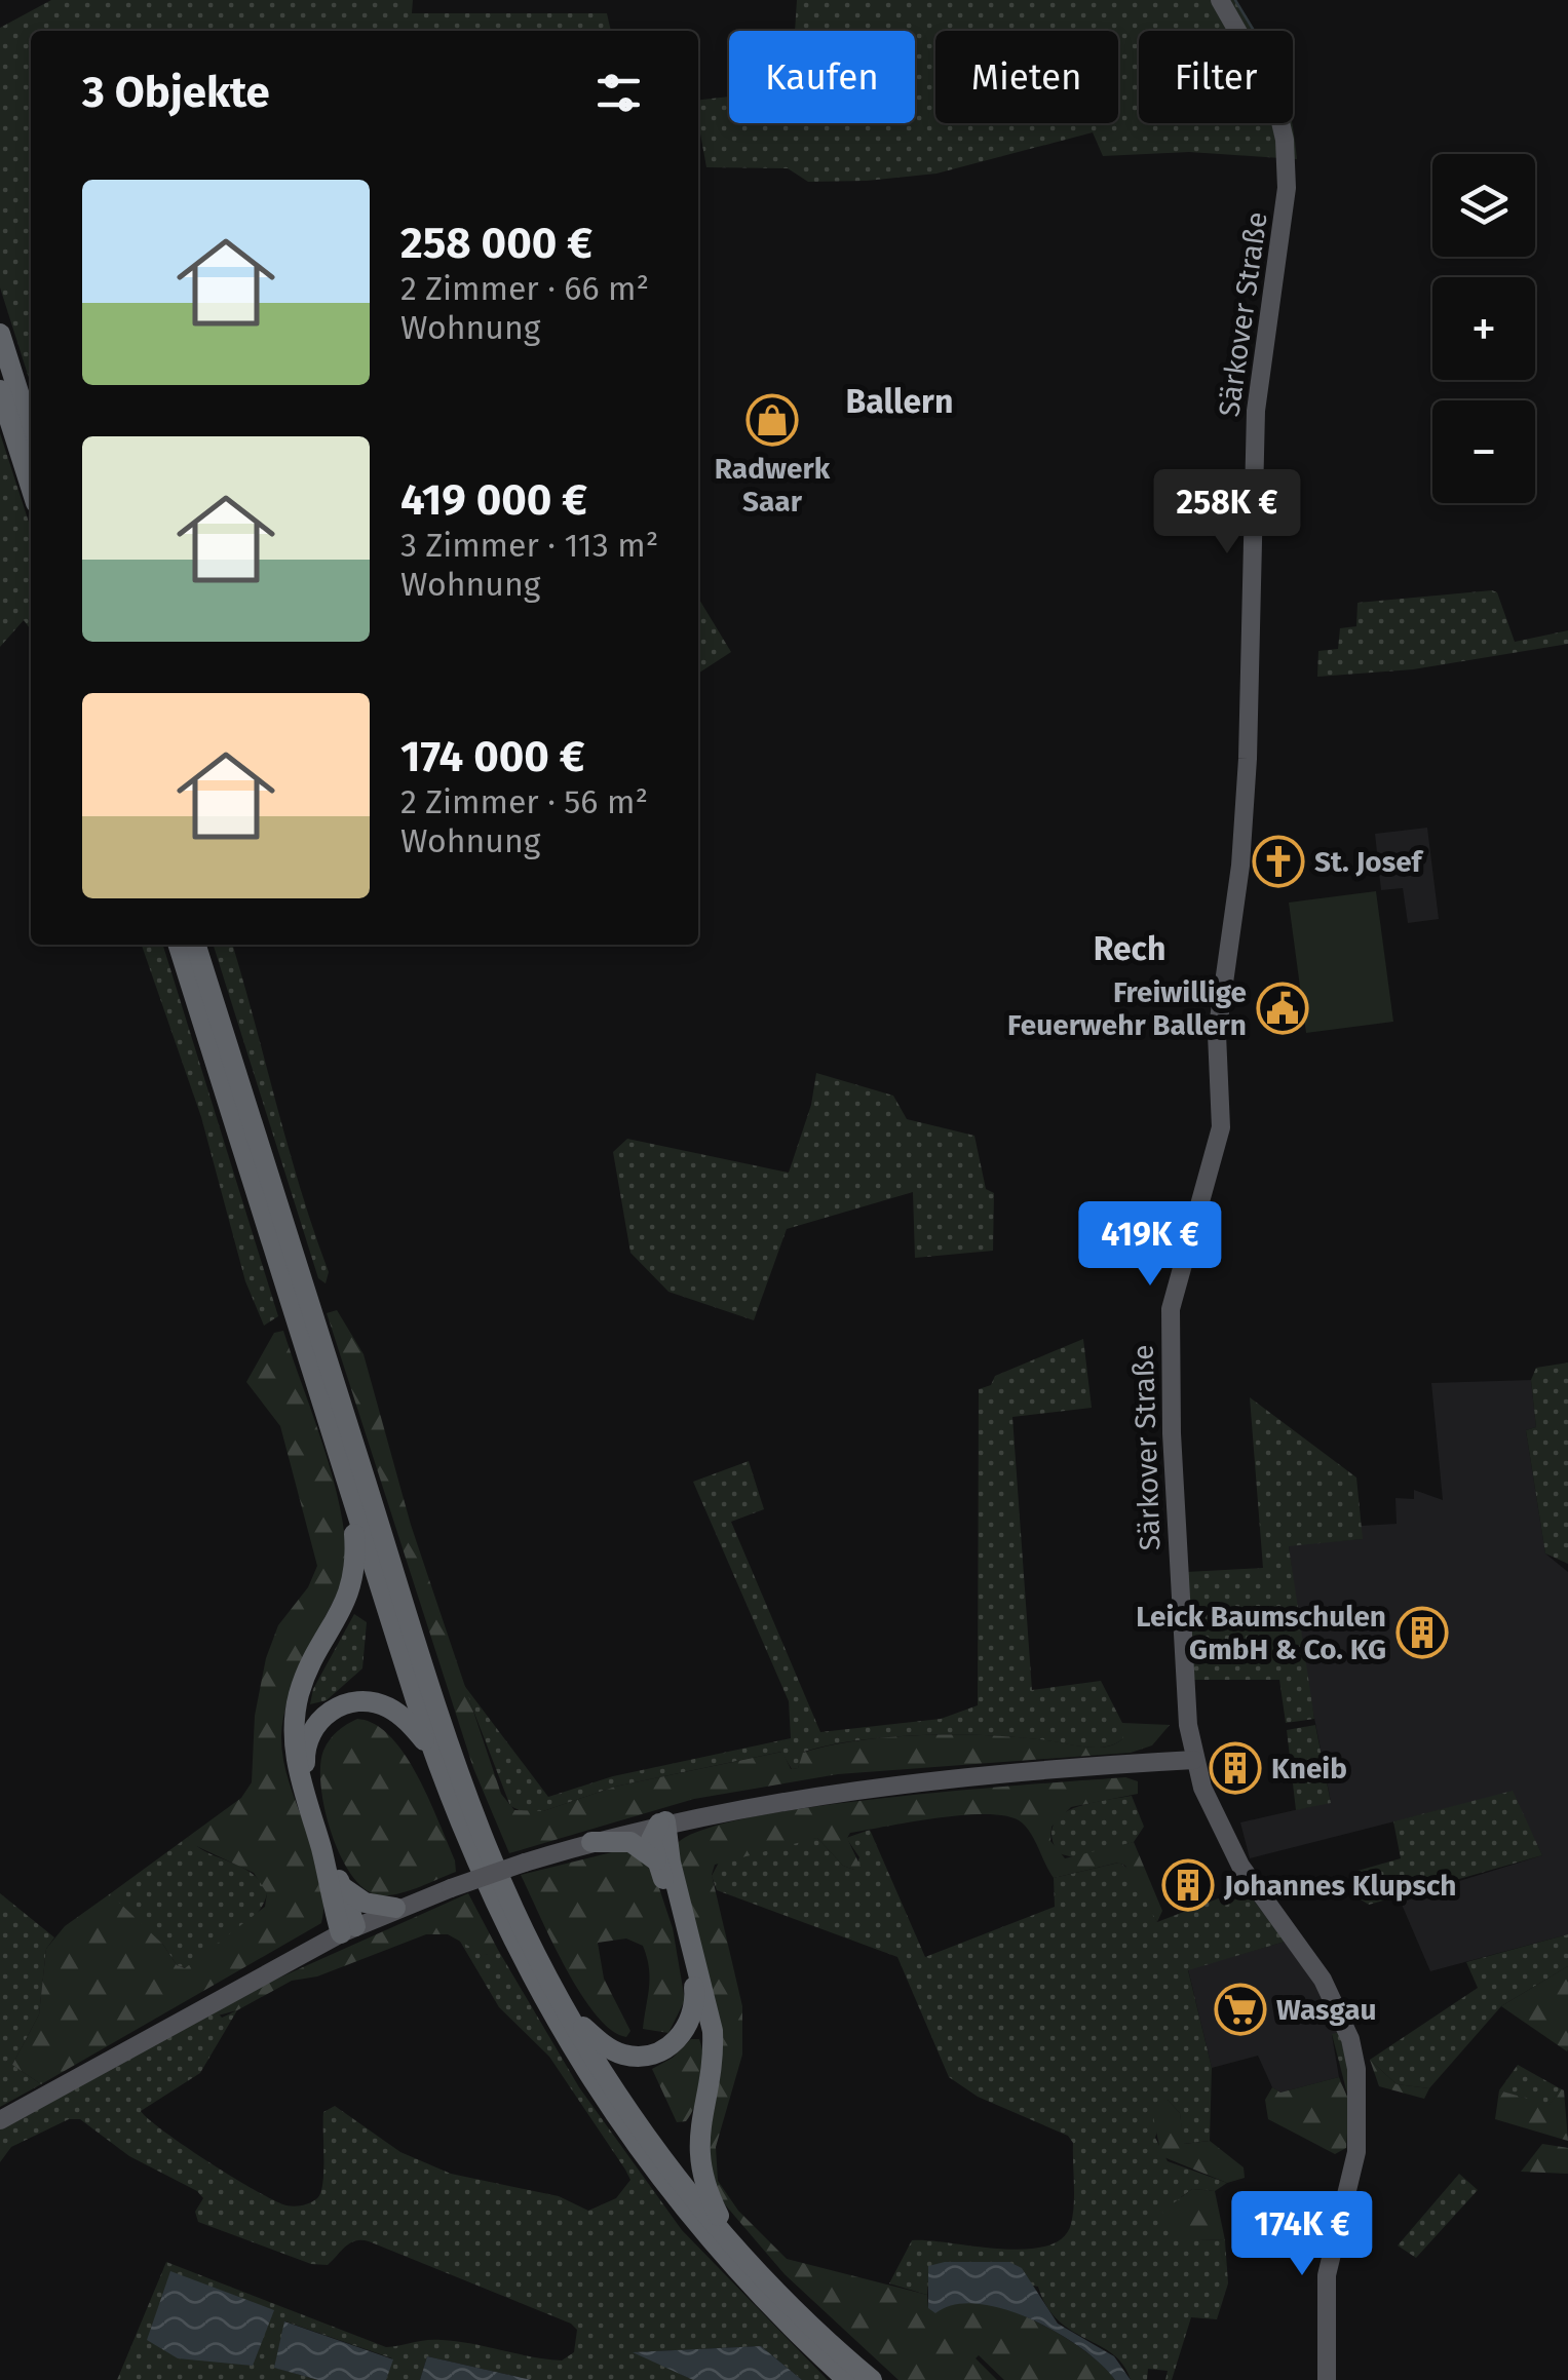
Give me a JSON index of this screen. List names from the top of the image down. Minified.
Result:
{"streets":{"main road":["Särkover Straße"]},"districts":["Ballern","Rech"],"places":{"shop":["Radwerk Saar"],"church":["St. Josef"],"public building":["Freiwillige Feuerwehr Ballern"],"building":["Leick Baumschulen GmbH & Co. KG","Kneib","Johannes Klupsch"],"supermarket":["Wasgau"]},"page":{"chip":["Kaufen","Mieten","Filter"],"heading":"3 Objekte","map_buttons":["+","−"],"list":[{"name":"258 000 €","note":"2 Zimmer · 66 m² · Wohnung"},{"name":"419 000 €","note":"3 Zimmer · 113 m² · Wohnung"},{"name":"174 000 €","note":"2 Zimmer · 56 m² · Wohnung"}],"price":["258K €","419K €","174K €"]}}
